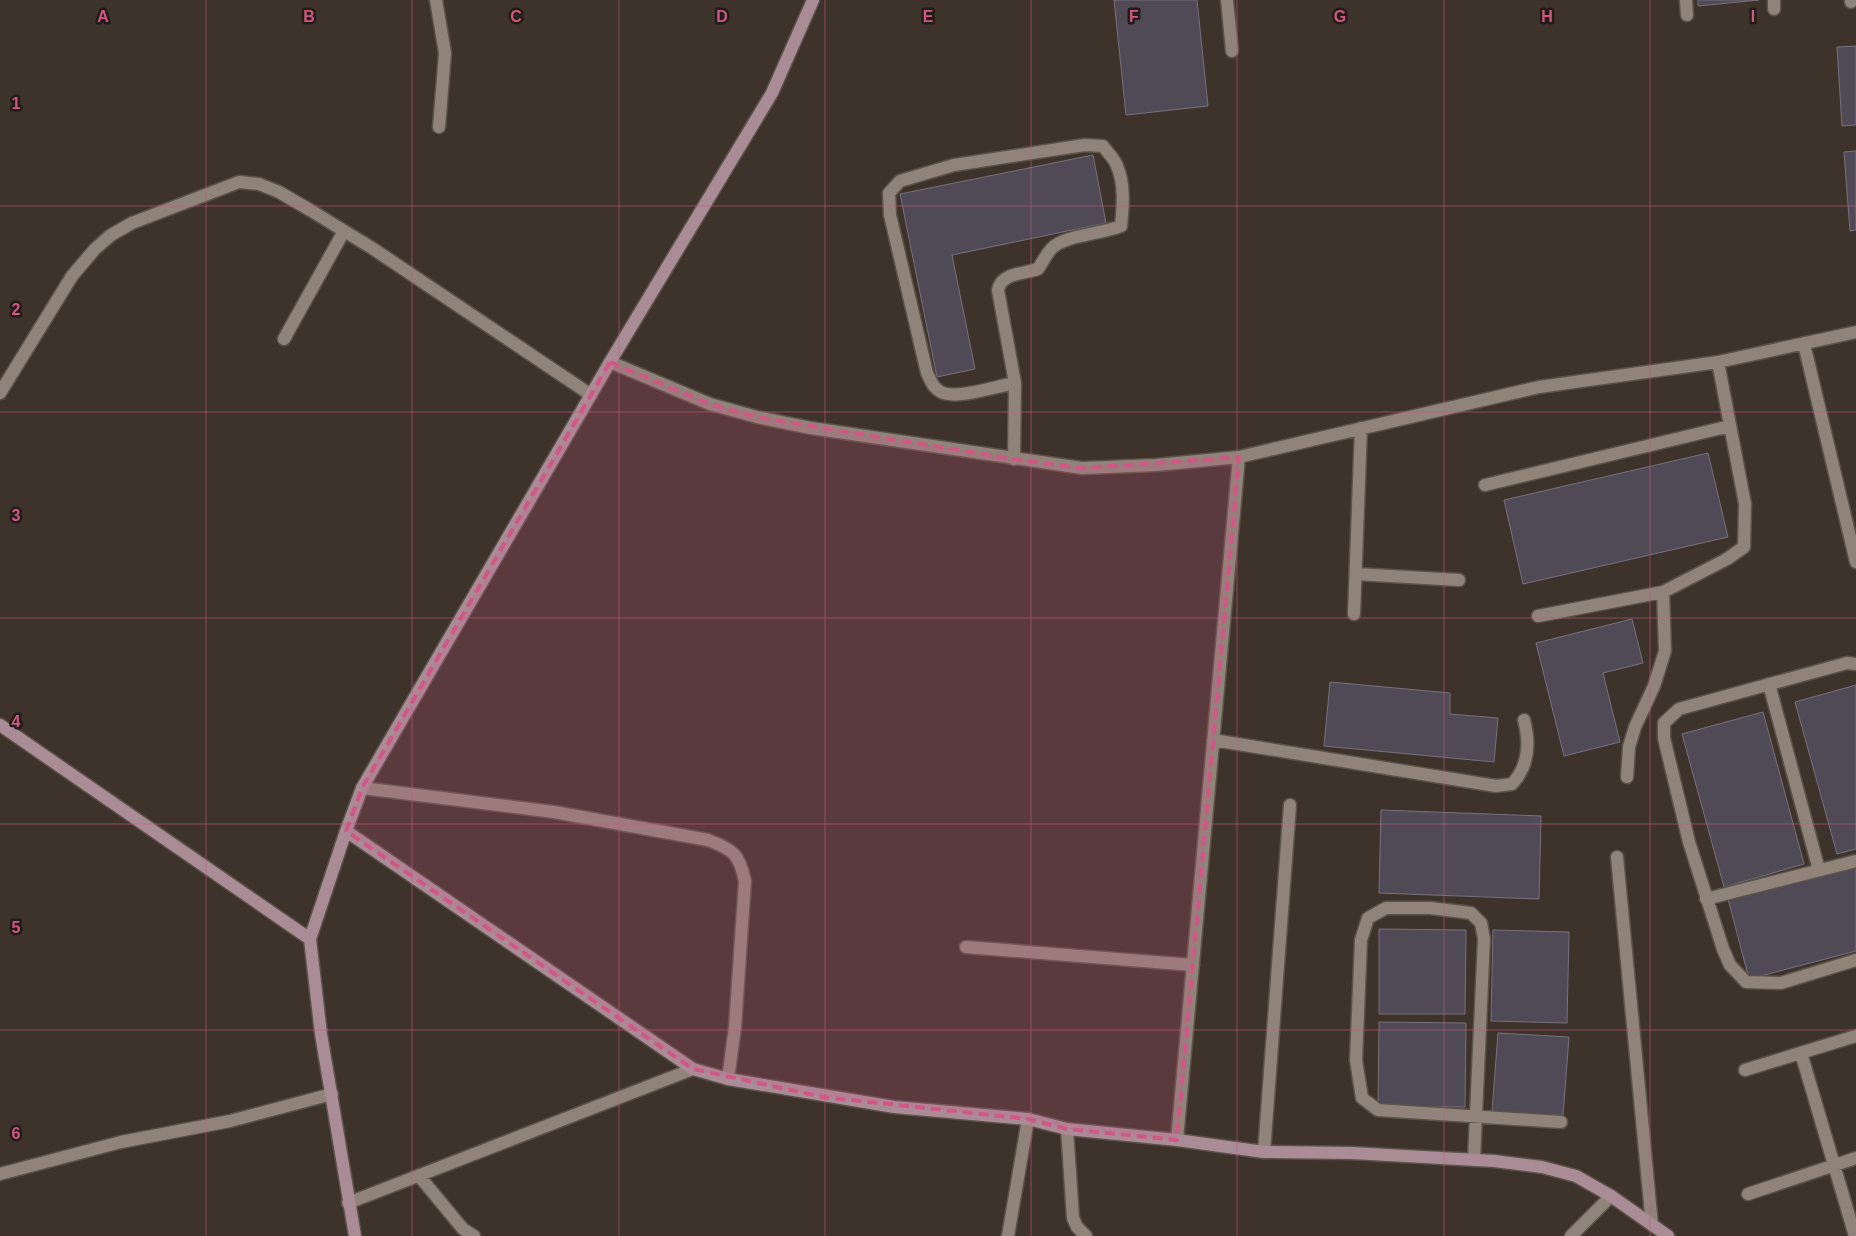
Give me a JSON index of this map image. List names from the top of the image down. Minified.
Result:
{"grid":{"columns":["A","B","C","D","E","F","G","H","I"],"rows":["1","2","3","4","5","6"]}}
